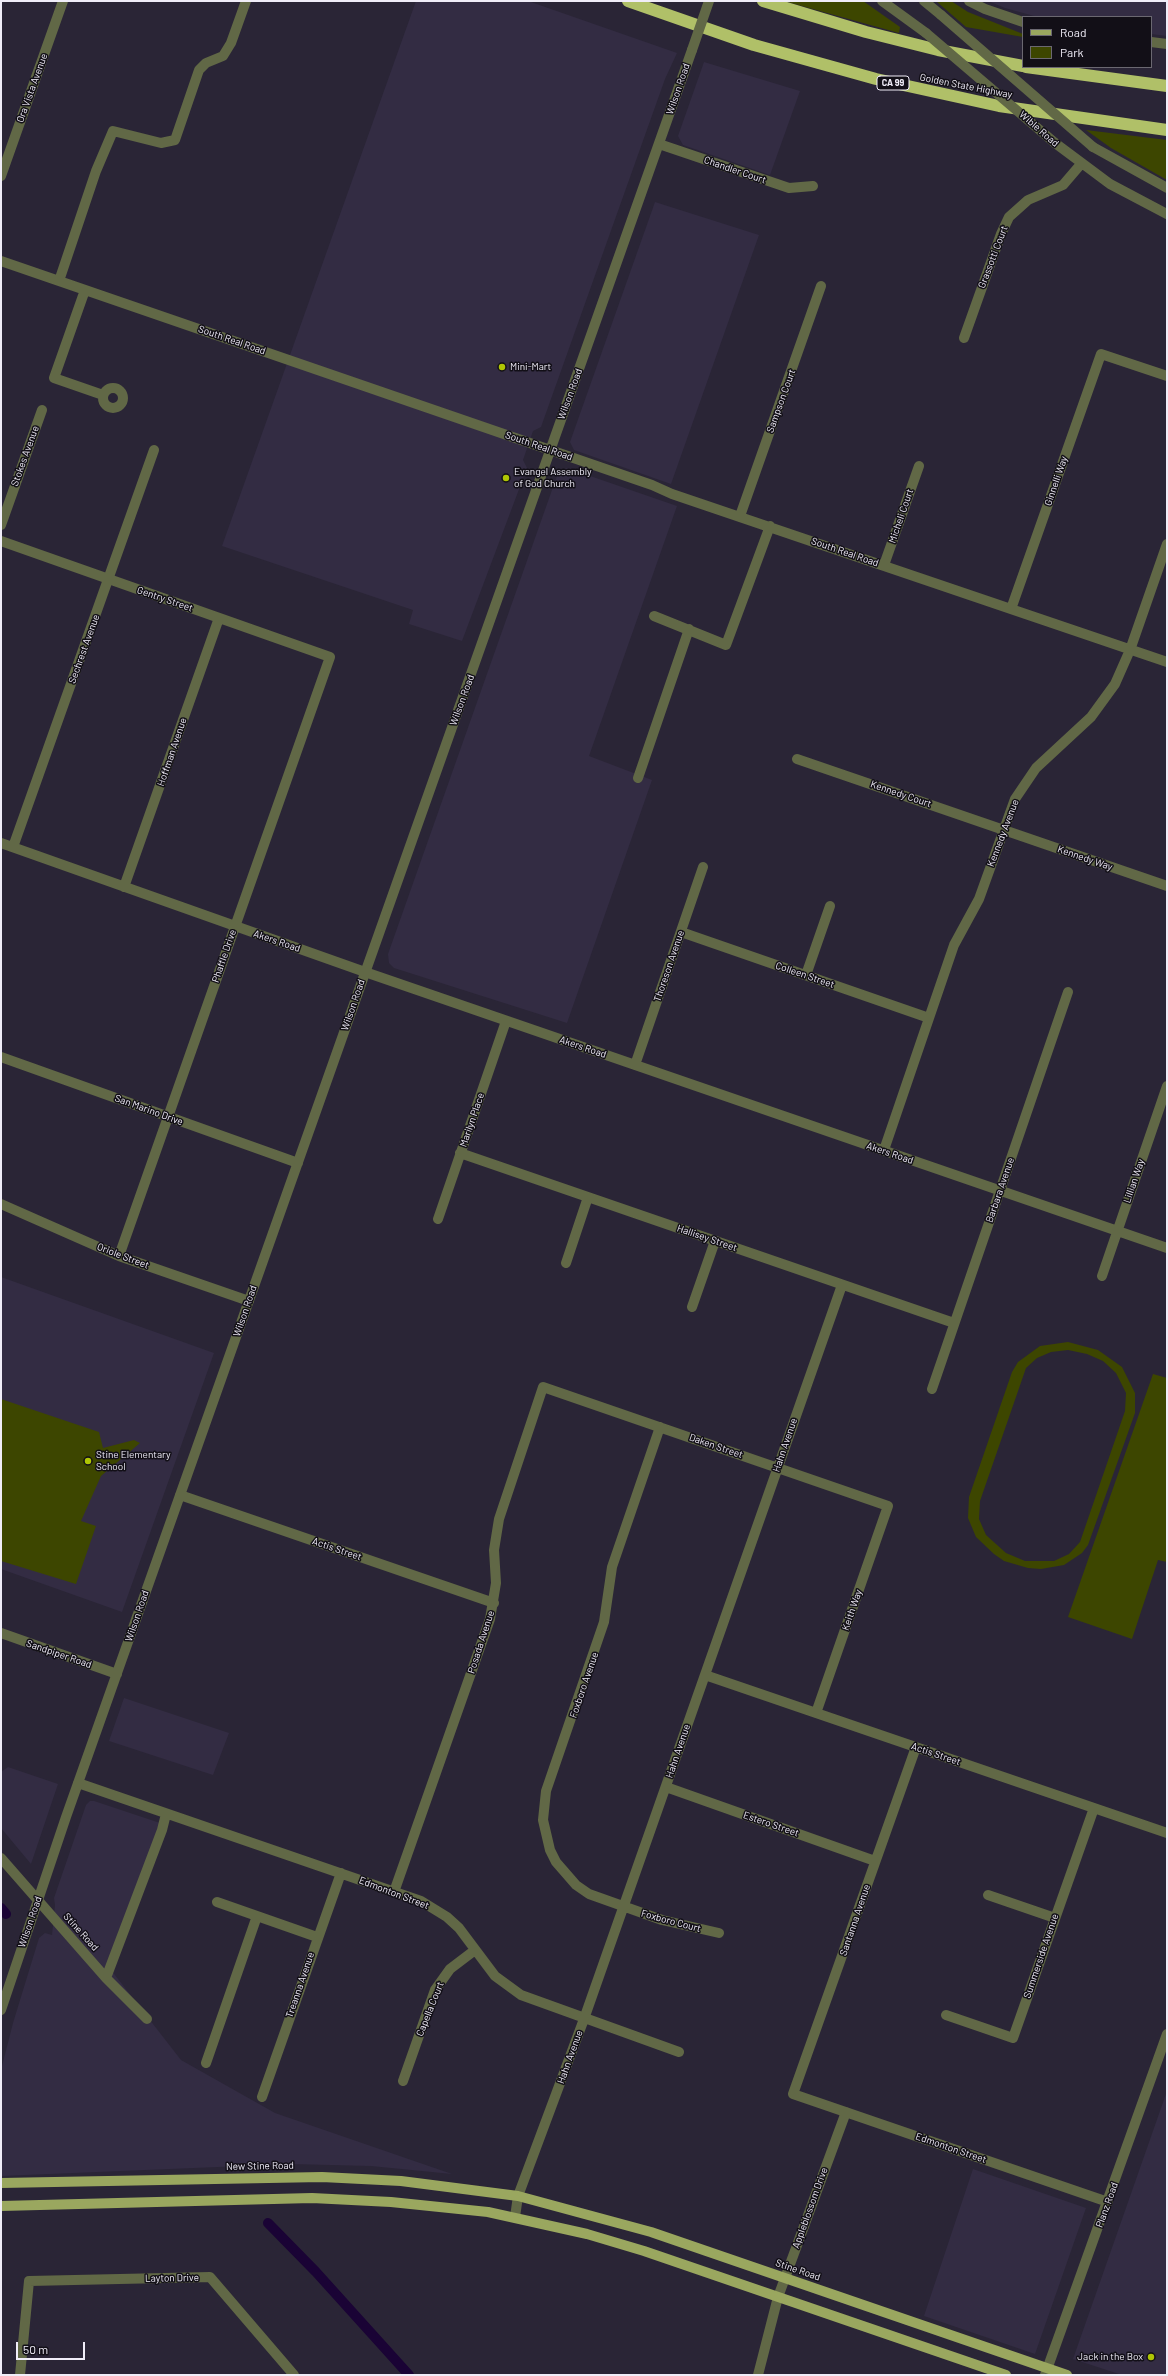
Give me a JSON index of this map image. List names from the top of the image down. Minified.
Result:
{"streets":{"highway":["CA 99","Golden State Highway"],"main road":["Stine Road","New Stine Road"],"street":["Ora Vista Avenue","Wilson Road","Wible Road","Chandler Court","Grassotti Court","South Real Road","Sampson Court","Stokes Avenue","Ginnelli Way","Micheli Court","Gentry Street","Sechrest Avenue","Hoffman Avenue","Kennedy Court","Kennedy Avenue","Kennedy Way","Akers Road","Phaffle Drive","Thoreson Avenue","Colleen Street","San Marino Drive","Marilyn Place","Lillian Way","Barbara Avenue","Hallisey Street","Oriole Street","Hahn Avenue","Daken Street","Actis Street","Keith Way","Posada Avenue","Sandpiper Road","Foxboro Avenue","Estero Street","Edmonton Street","Santanna Avenue","Foxboro Court","Summerside Avenue","Treanna Avenue","Capella Court","Planz Road","Appleblossom Drive","Layton Drive"]},"crossings":[["Wilson Road","Chandler Court"],["Wilson Road","South Real Road"],["Wilson Road","Akers Road"],["Wilson Road","San Marino Drive"],["Wilson Road","Oriole Street"],["Wilson Road","Actis Street"],["Wilson Road","Sandpiper Road"],["Wilson Road","Edmonton Street"],["Wilson Road","Stine Road"],["Wible Road","Grassotti Court"],["South Real Road","Sampson Court"],["South Real Road","Ginnelli Way"],["South Real Road","Micheli Court"],["South Real Road","Kennedy Avenue"],["Gentry Street","Sechrest Avenue"],["Gentry Street","Hoffman Avenue"],["Gentry Street","Phaffle Drive"],["Sechrest Avenue","Akers Road"],["Hoffman Avenue","Akers Road"],["Kennedy Court","Kennedy Avenue"],["Kennedy Court","Kennedy Way"],["Kennedy Avenue","Kennedy Way"],["Kennedy Avenue","Akers Road"],["Kennedy Avenue","Colleen Street"],["Akers Road","Phaffle Drive"],["Akers Road","Thoreson Avenue"],["Akers Road","Marilyn Place"],["Akers Road","Lillian Way"],["Akers Road","Barbara Avenue"],["Phaffle Drive","San Marino Drive"],["Phaffle Drive","Oriole Street"],["Thoreson Avenue","Colleen Street"],["Marilyn Place","Hallisey Street"],["Barbara Avenue","Hallisey Street"],["Hallisey Street","Hahn Avenue"],["Hahn Avenue","Daken Street"],["Hahn Avenue","Actis Street"],["Hahn Avenue","Foxboro Avenue"],["Hahn Avenue","Estero Street"],["Hahn Avenue","Edmonton Street"],["Hahn Avenue","Foxboro Court"],["Hahn Avenue","Stine Road"],["Hahn Avenue","New Stine Road"],["Daken Street","Keith Way"],["Daken Street","Posada Avenue"],["Daken Street","Foxboro Avenue"],["Actis Street","Keith Way"],["Actis Street","Posada Avenue"],["Actis Street","Santanna Avenue"],["Actis Street","Summerside Avenue"],["Posada Avenue","Edmonton Street"],["Foxboro Avenue","Foxboro Court"],["Estero Street","Santanna Avenue"],["Edmonton Street","Santanna Avenue"],["Edmonton Street","Treanna Avenue"],["Edmonton Street","Capella Court"],["Edmonton Street","Planz Road"],["Edmonton Street","Appleblossom Drive"],["Stine Road","New Stine Road"],["Stine Road","Planz Road"],["Stine Road","Appleblossom Drive"]],"places":["Mini-Mart","Evangel Assembly of God Church","Stine Elementary School","Jack in the Box"],"legend":["Road","Park"],"scale_bar":"50 m"}
